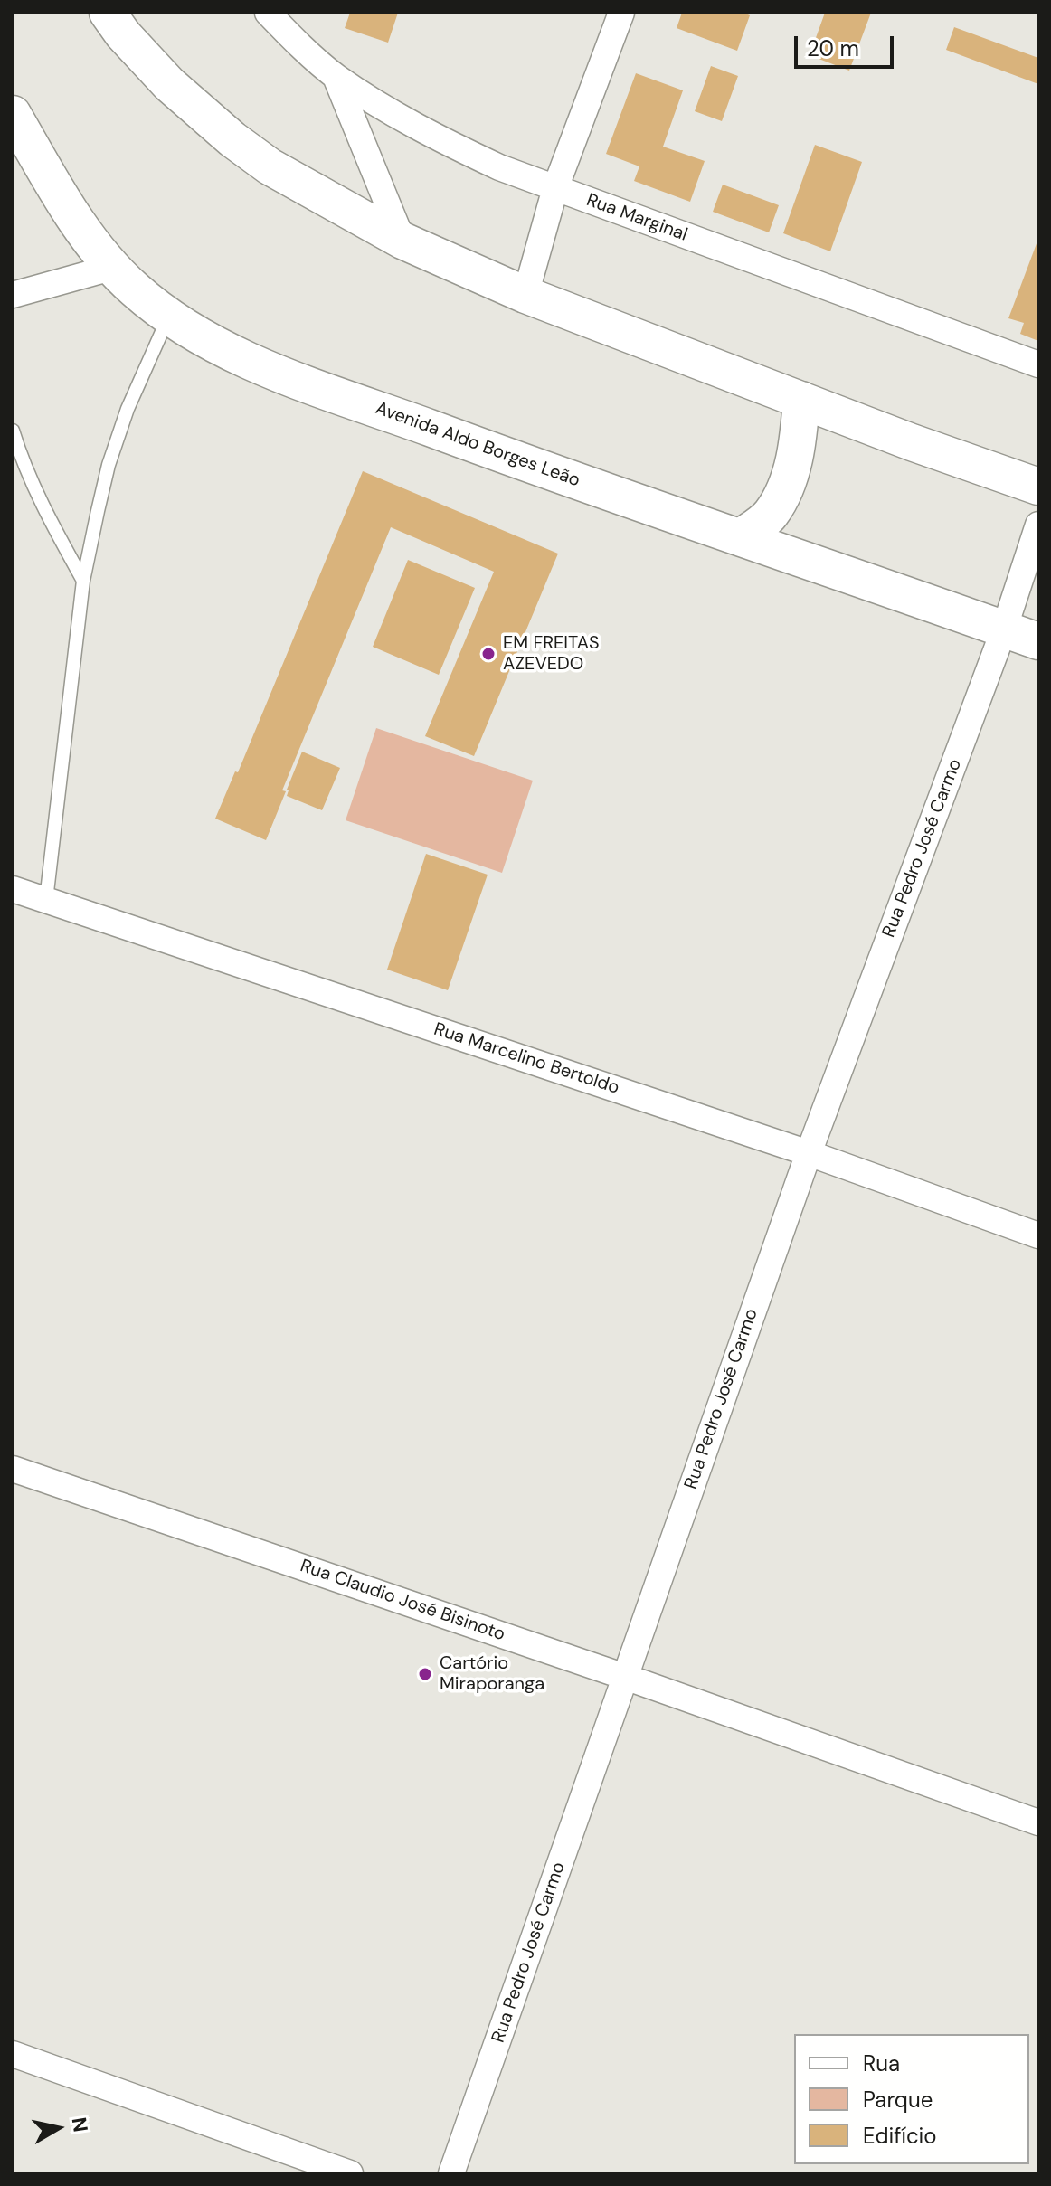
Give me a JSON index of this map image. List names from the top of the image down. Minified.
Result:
{"streets":{"street":["Rua Marginal","Avenida Aldo Borges Leão","Rua Pedro José Carmo","Rua Marcelino Bertoldo","Rua Claudio José Bisinoto"]},"crossings":[["Avenida Aldo Borges Leão","Rua Pedro José Carmo"],["Rua Pedro José Carmo","Rua Marcelino Bertoldo"],["Rua Pedro José Carmo","Rua Claudio José Bisinoto"]],"places":["EM FREITAS AZEVEDO","Cartório Miraporanga"],"legend":["Rua","Parque","Edifício"],"scale_bar":"20 m","north":"right"}
